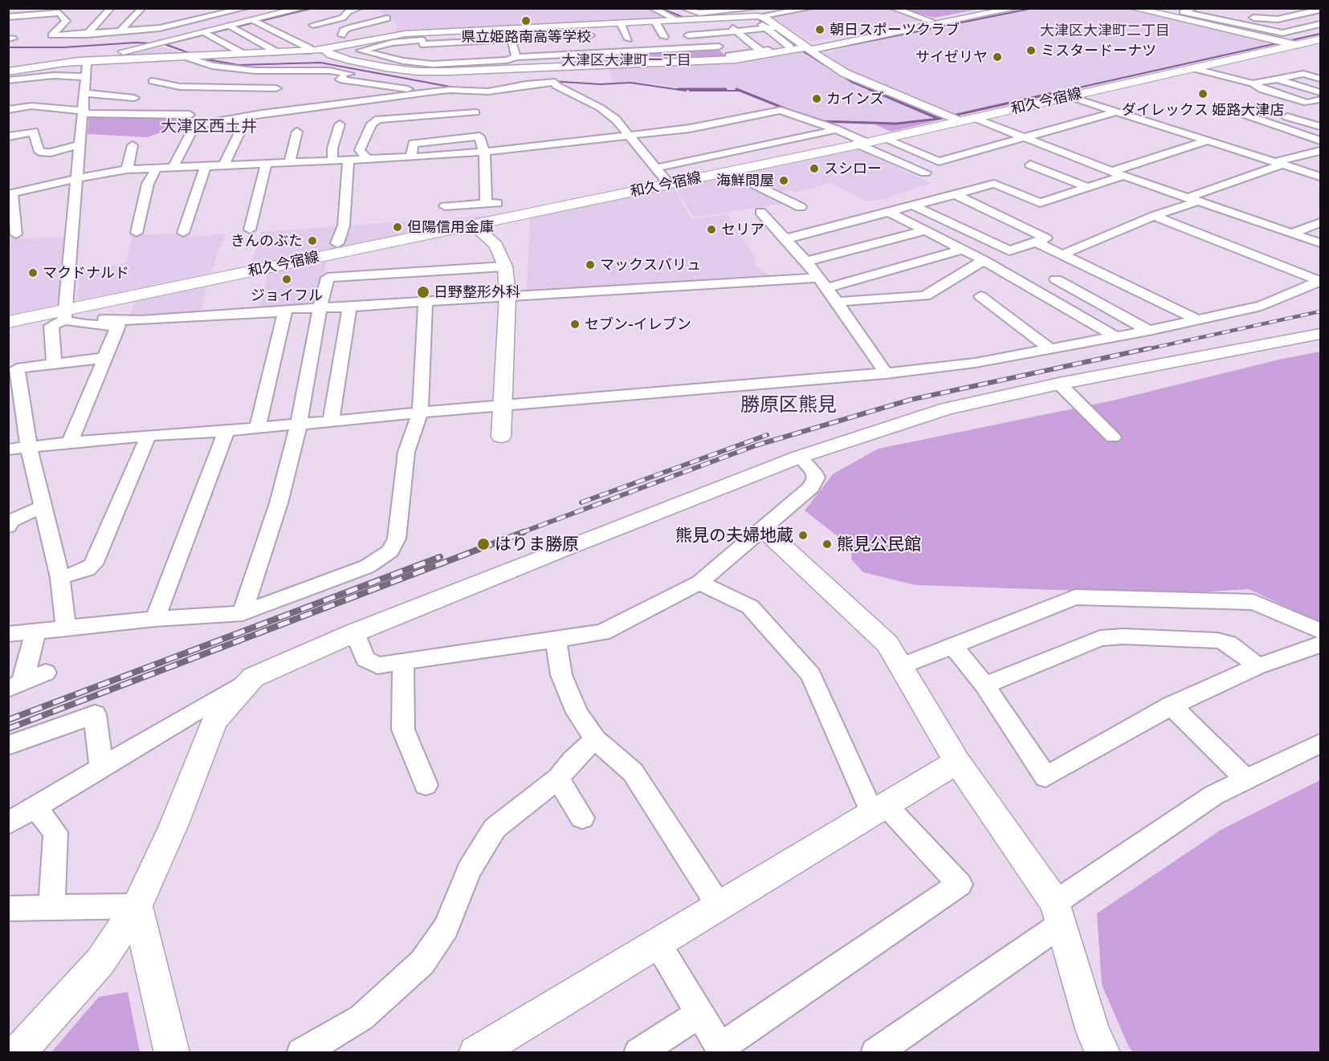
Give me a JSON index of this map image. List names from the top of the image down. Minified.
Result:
{"streets":{"main road":["和久今宿線"]},"districts":["大津区大津町二丁目","大津区大津町一丁目","大津区西土井","勝原区熊見"],"places":["県立姫路南高等学校","朝日スポーツクラブ","ミスタードーナツ","サイゼリヤ","ダイレックス 姫路大津店","カインズ","スシロー","海鮮問屋","但陽信用金庫","セリア","きんのぶた","マックスバリュ","マクドナルド","ジョイフル","日野整形外科","セブン-イレブン","熊見の夫婦地蔵","はりま勝原","熊見公民館"]}
